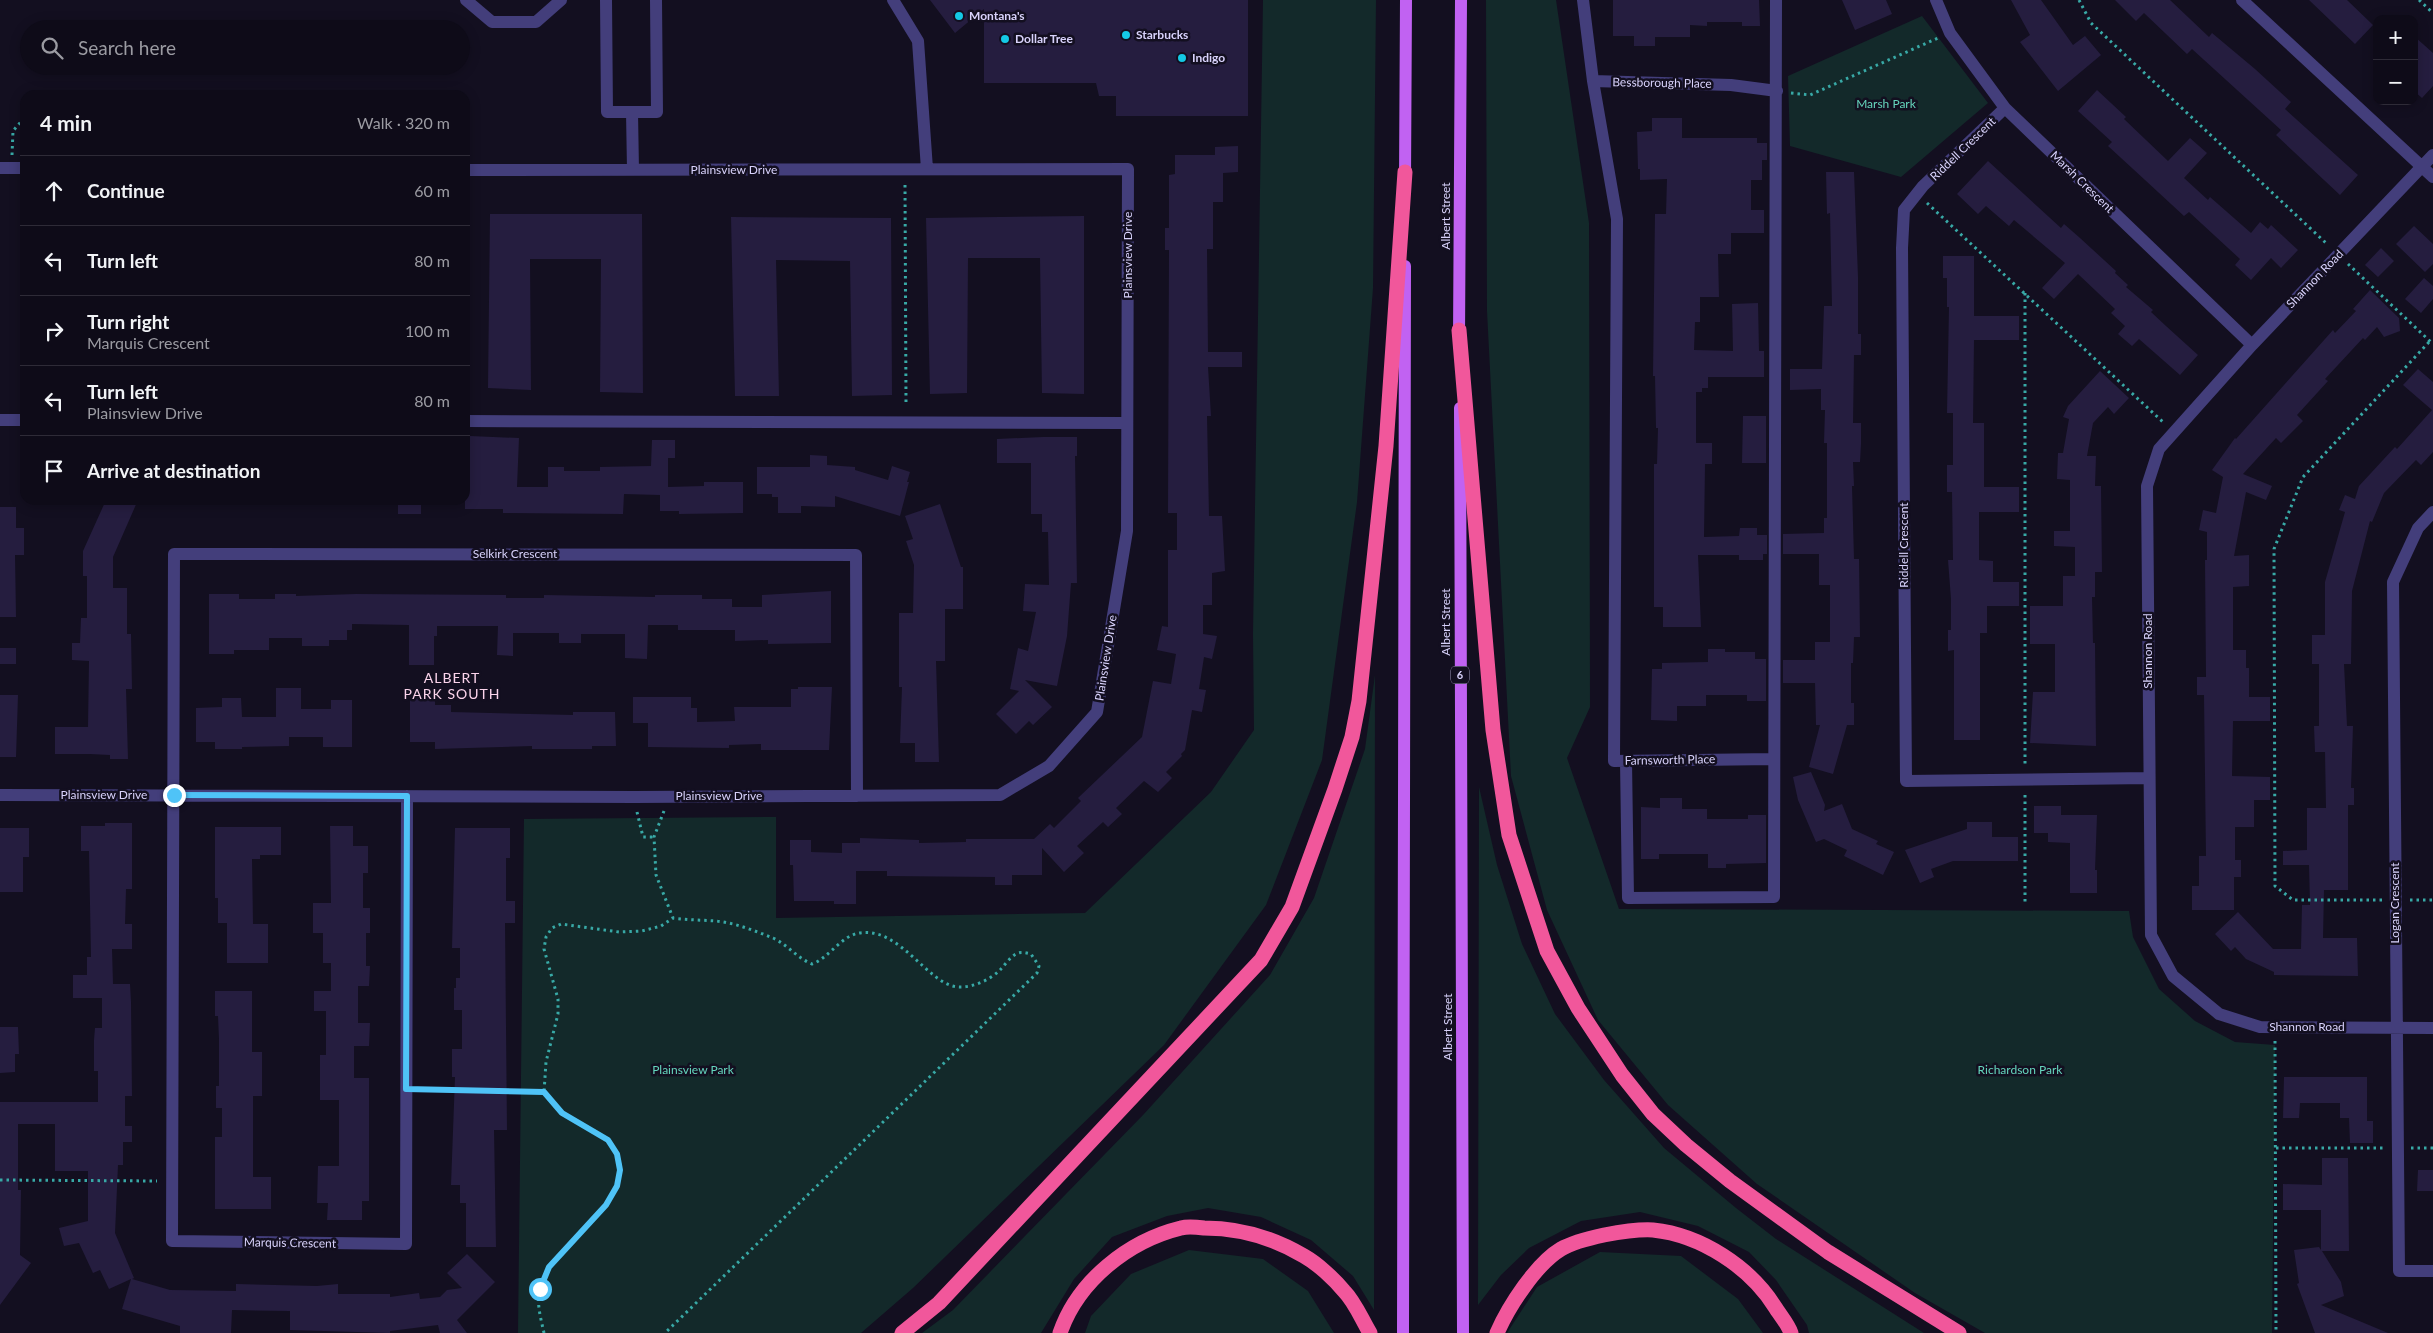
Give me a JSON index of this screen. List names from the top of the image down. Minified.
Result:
{"streets":{"main road":["Albert Street","6"],"street":["Bessborough Place","Riddell Crescent","Plainsview Drive","Marsh Crescent","Shannon Road","Selkirk Crescent","Farnsworth Place","Logan Crescent","Marquis Crescent"]},"crossings":[["Riddell Crescent","Marsh Crescent"],["Riddell Crescent","Shannon Road"],["Plainsview Drive","Selkirk Crescent"],["Plainsview Drive","Marquis Crescent"],["Marsh Crescent","Shannon Road"],["Shannon Road","Logan Crescent"],["Selkirk Crescent","Marquis Crescent"]],"districts":["ALBERT PARK SOUTH"],"parks":["Marsh Park","Plainsview Park","Richardson Park"],"places":["Montana's","Starbucks","Dollar Tree","Indigo"],"page":{"map_buttons":["+","−"],"search":"Search here","heading":["4 min","Walk · 320 m"],"list":[["Continue","60 m"],["Turn left","80 m"],["Turn right","Marquis Crescent","100 m"],["Turn left","Plainsview Drive","80 m"],"Arrive at destination"]}}
